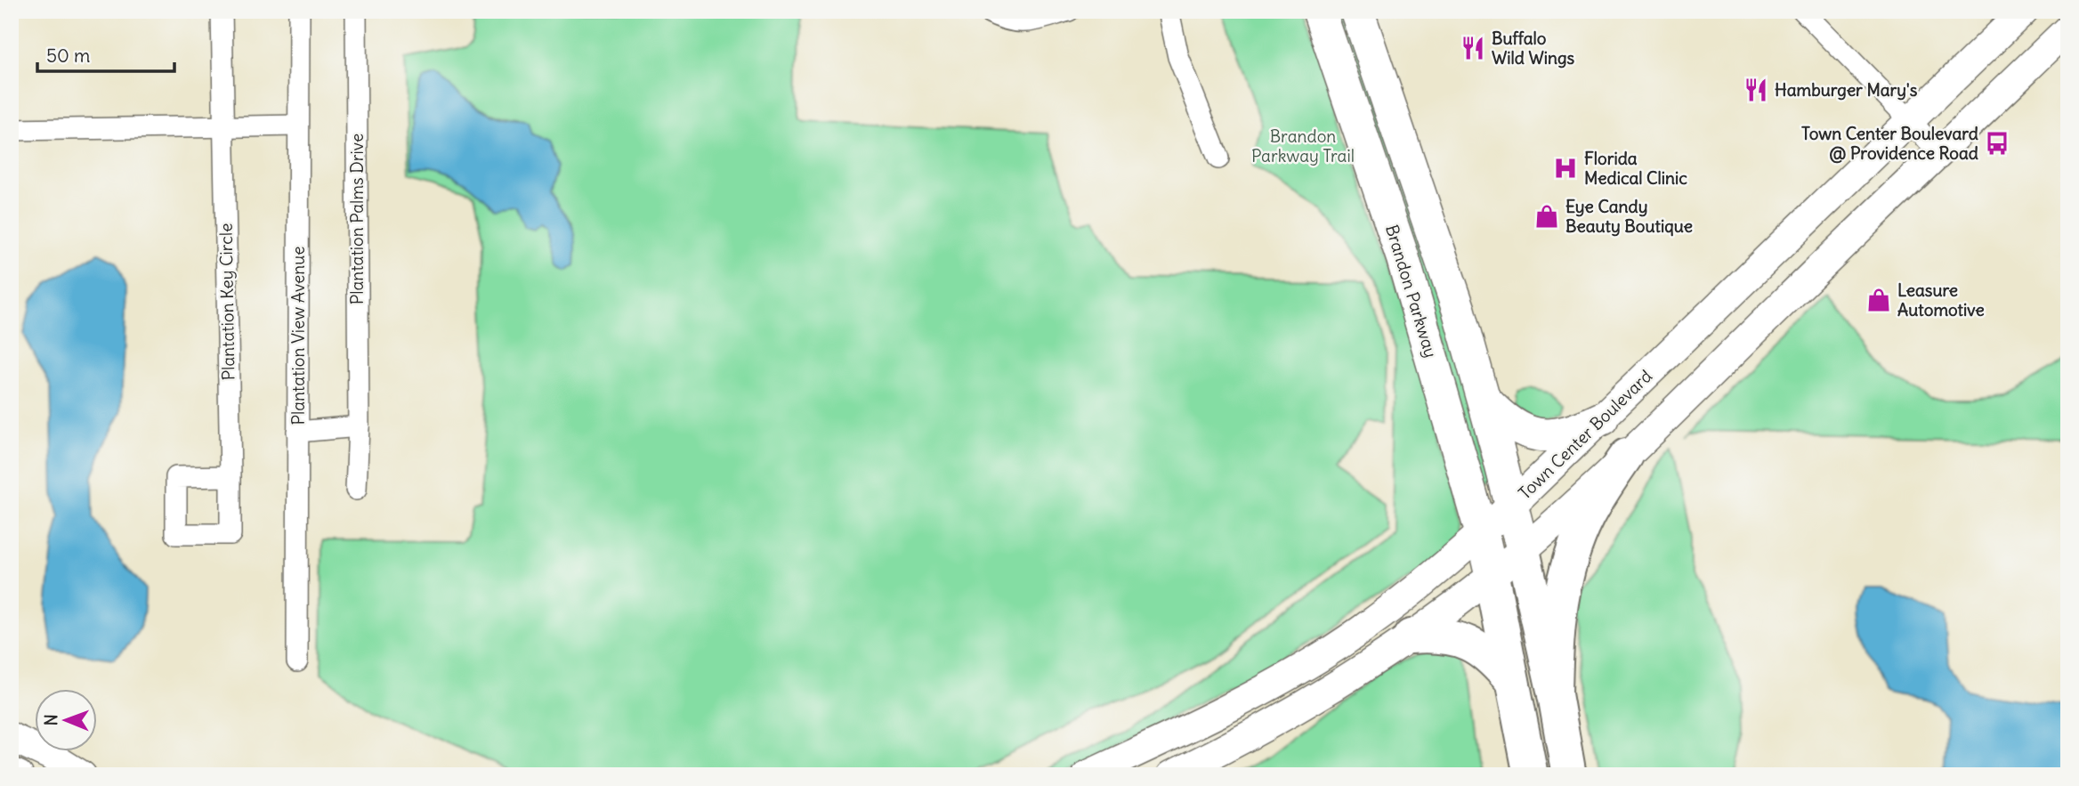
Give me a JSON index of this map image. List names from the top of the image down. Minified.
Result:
{"streets":{"main road":["Brandon Parkway"],"street":["Plantation Palms Drive","Plantation Key Circle","Plantation View Avenue","Town Center Boulevard"]},"crossings":[["Brandon Parkway","Town Center Boulevard"]],"parks":["Brandon Parkway Trail"],"places":{"restaurant":["Buffalo Wild Wings","Hamburger Mary's"],"bus stop":["Town Center Boulevard @ Providence Road"],"hospital":["Florida Medical Clinic"],"shop":["Eye Candy Beauty Boutique","Leasure Automotive"]},"scale_bar":"50 m","north":"left"}
